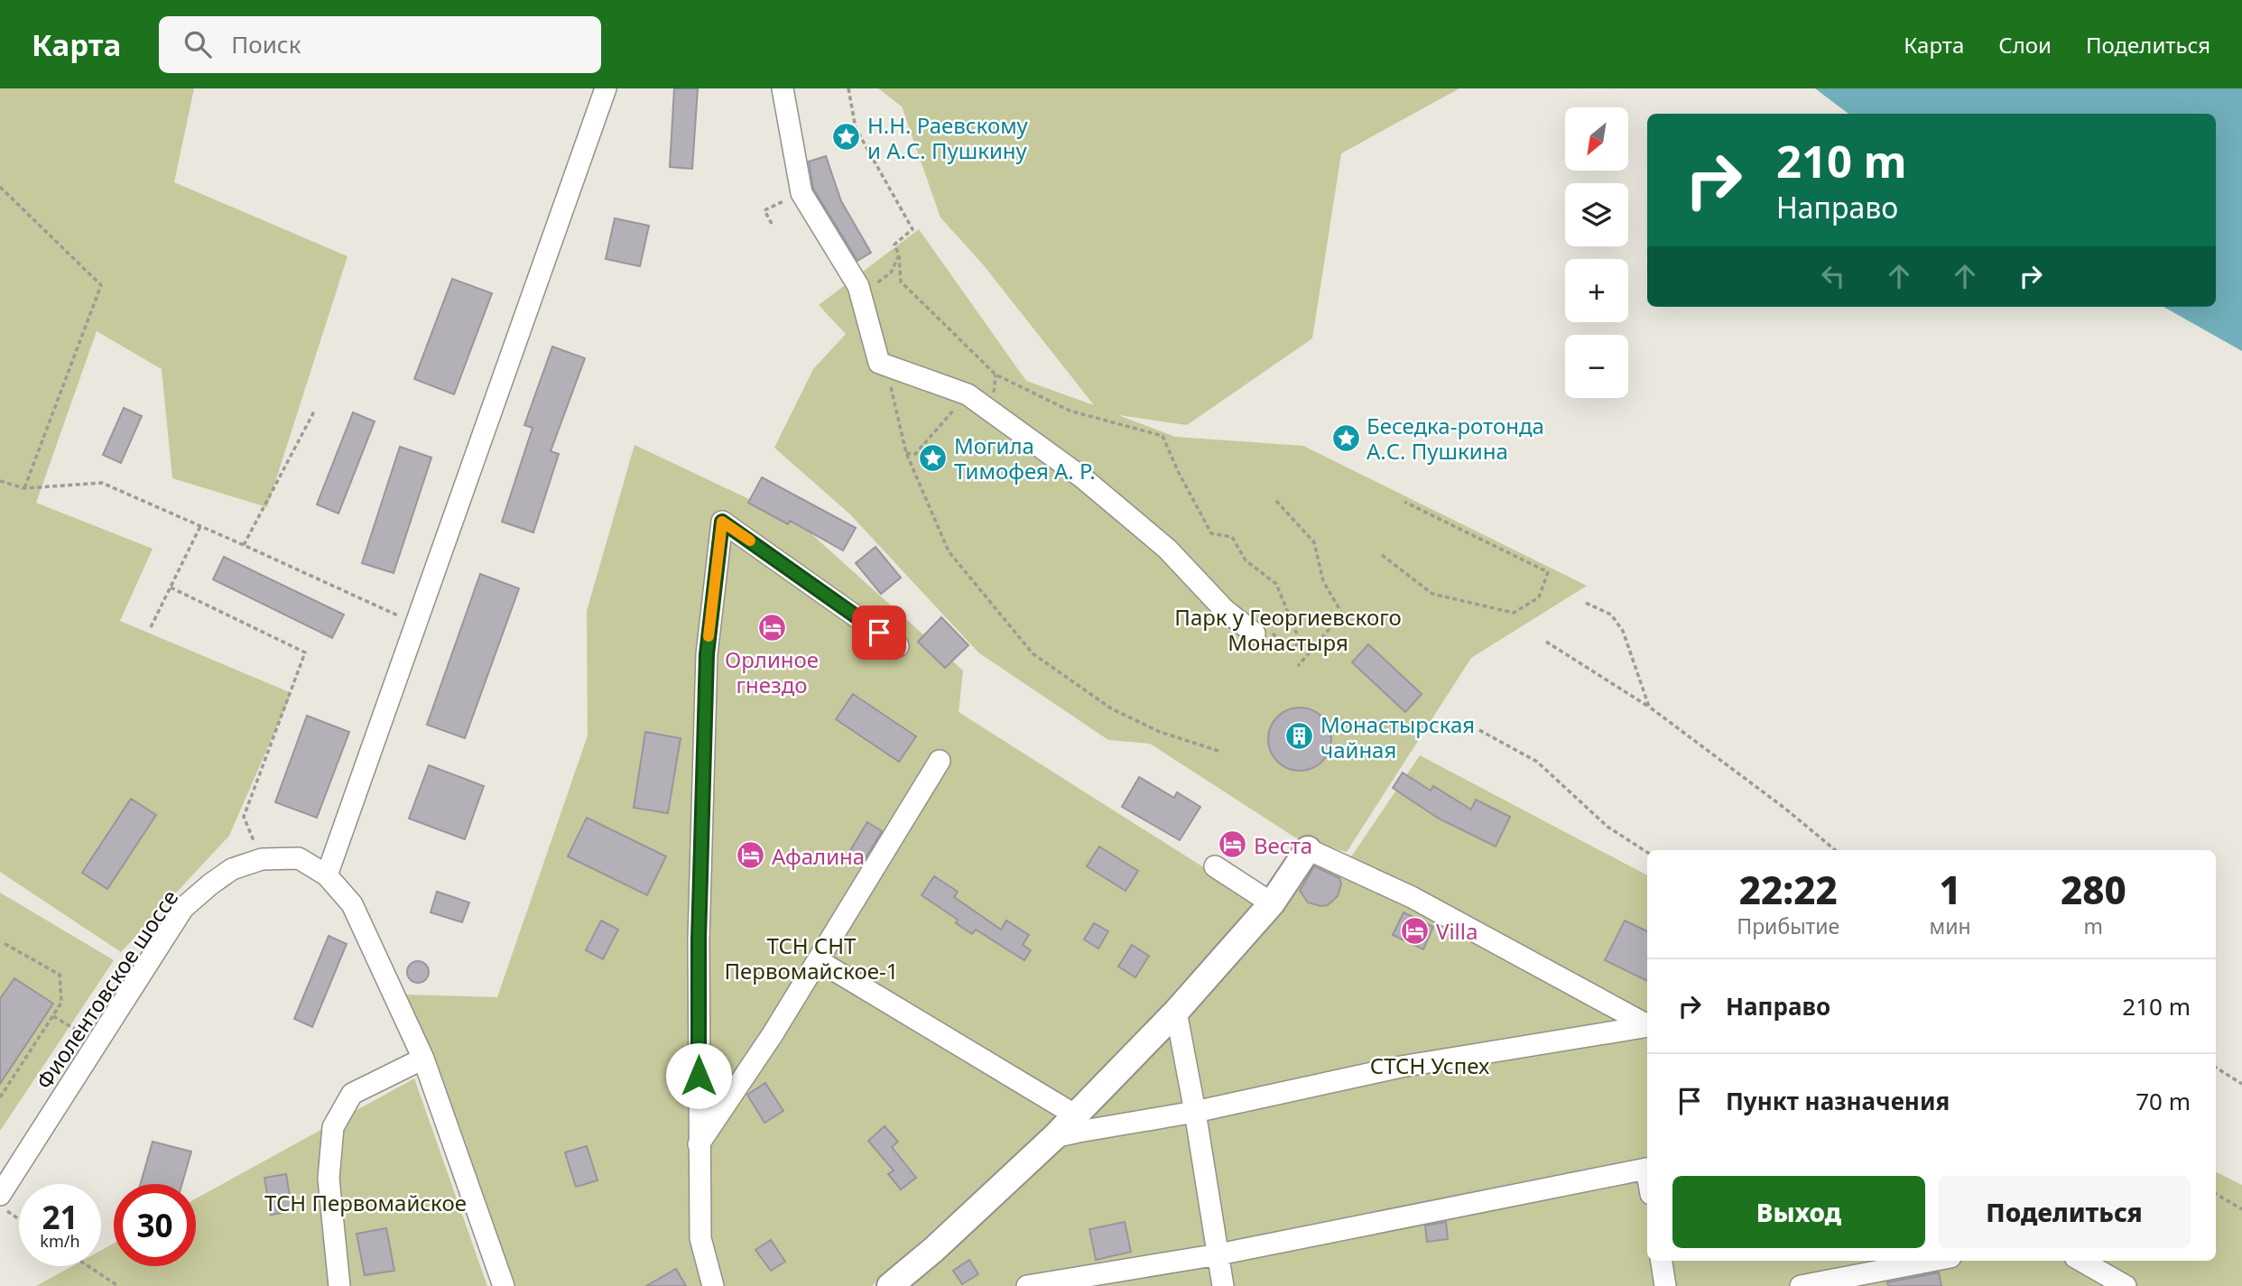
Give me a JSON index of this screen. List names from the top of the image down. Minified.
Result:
{"streets":{"street":["Фиолентовское шоссе"]},"parks":["Парк у Георгиевского Монастыря","ТСН СНТ Первомайское-1","СТСН Успех","ТСН Первомайское"],"places":{"place":["Н.Н. Раевскому и А.С. Пушкину","Беседка-ротонда А.С. Пушкина","Могила Тимофея А. Р."],"hotel":["Орлиное гнездо","Веста","Афалина","Villa"],"building":["Монастырская чайная"]},"north":"bottom left","page":{"header":"Карта","search":"Поиск","nav":["Карта","Слои","Поделиться"],"map_buttons":["+","−"],"turn":["210 m","Направо"],"eta":["22:22","Прибытие","1","мин","280","m"],"list":[{"name":"Направо","value":"210 m"},{"name":"Пункт назначения","value":"70 m"}],"buttons":["Выход","Поделиться"],"speed":"21 km/h","limit":"30"}}
